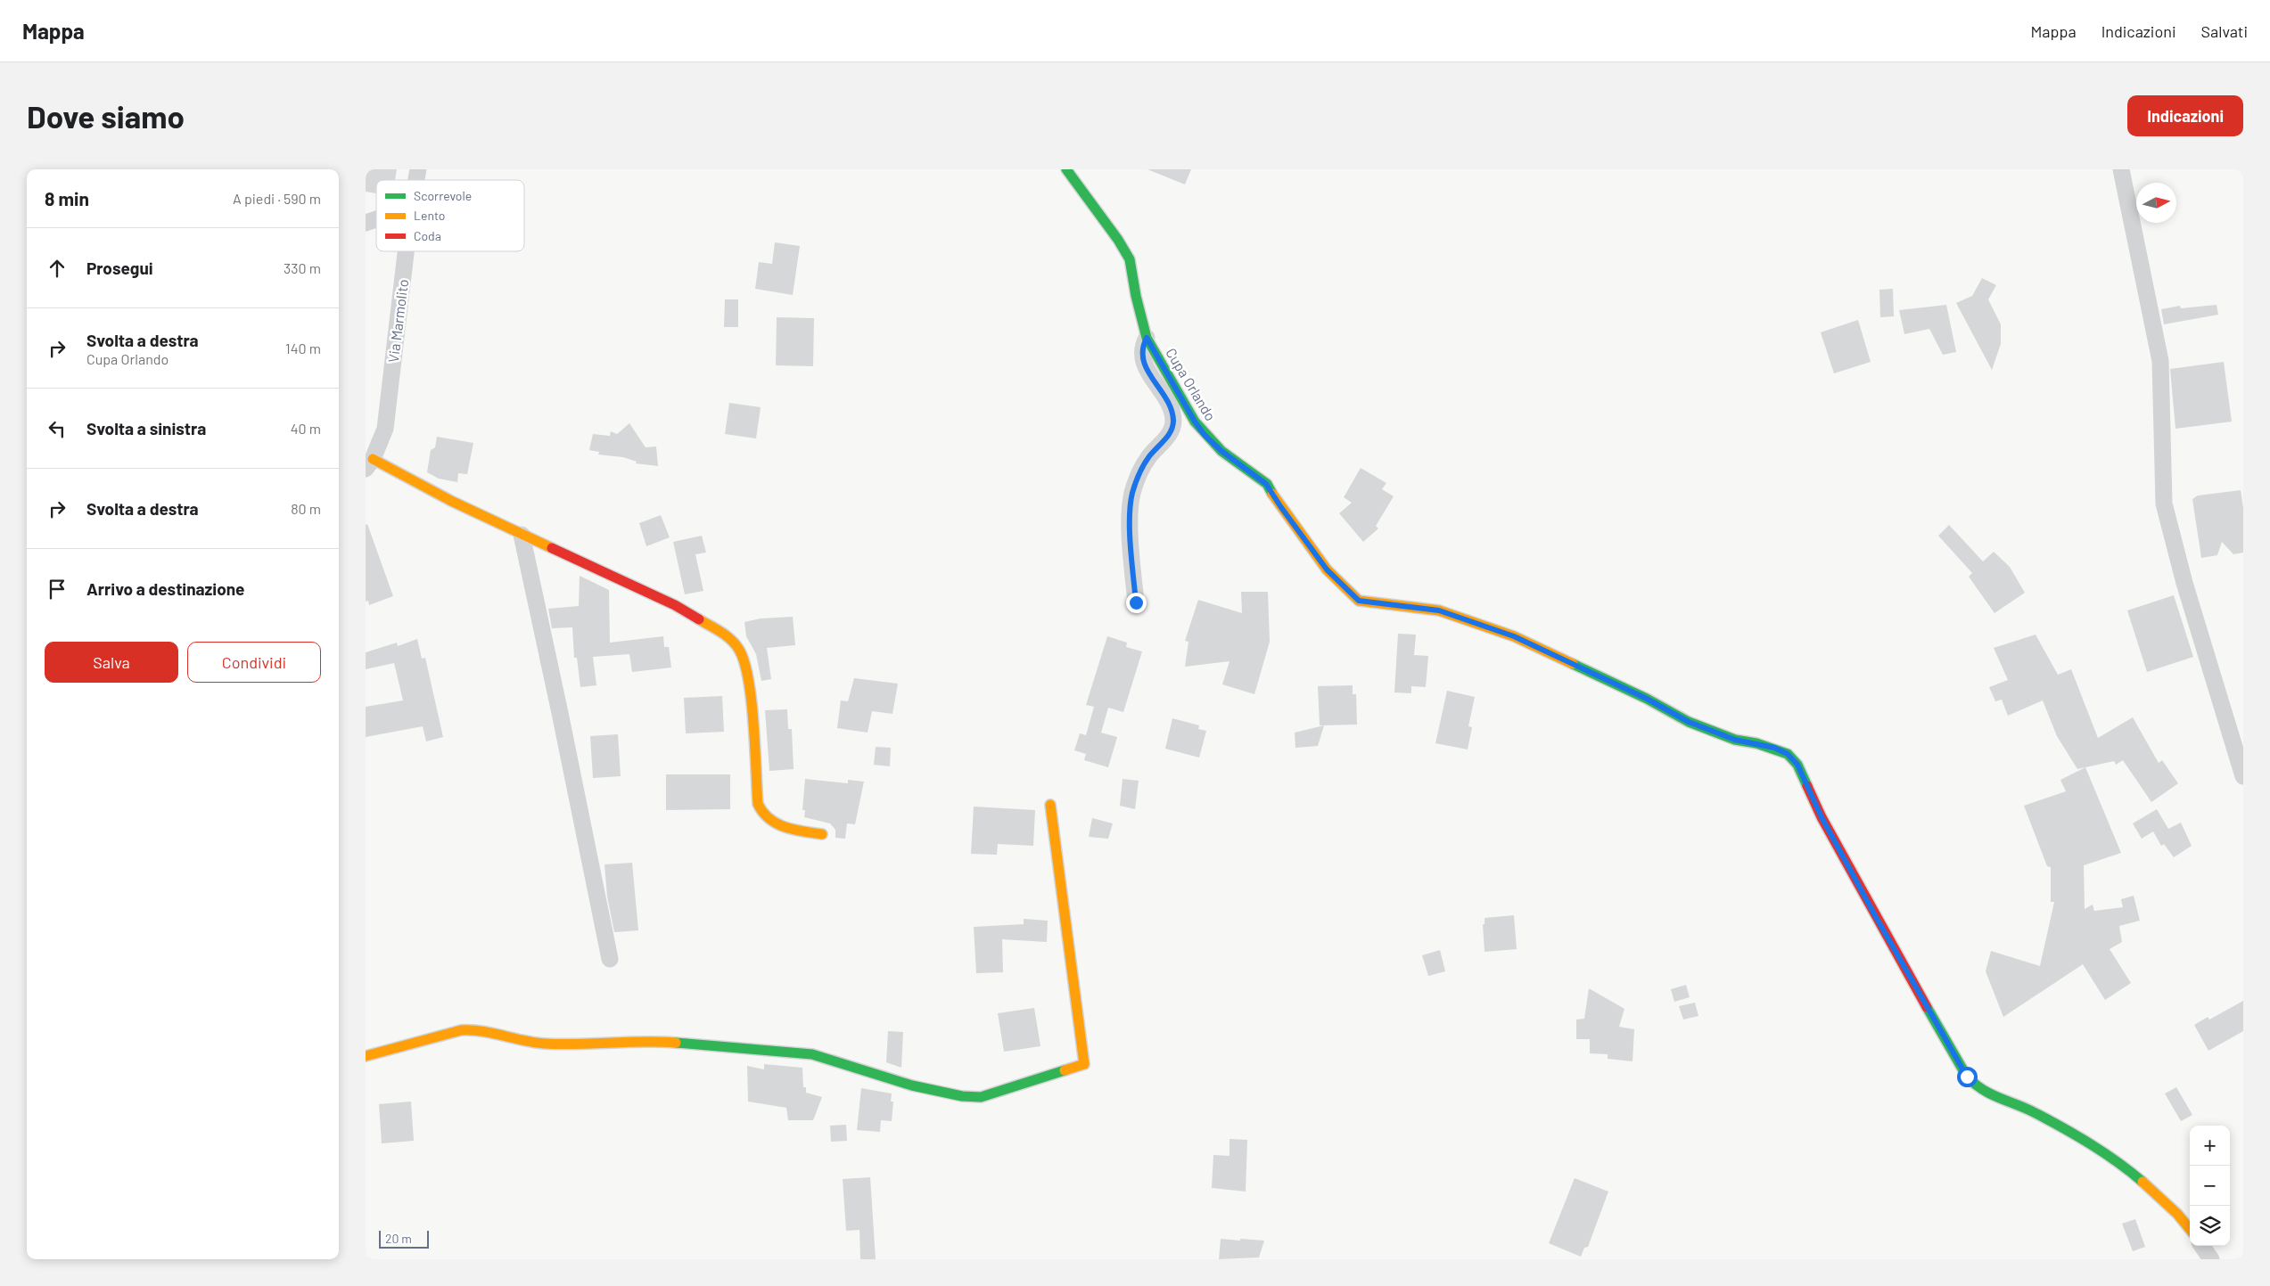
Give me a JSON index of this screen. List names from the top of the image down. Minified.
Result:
{"streets":{"street":["Via Marmolito","Cupa Orlando"]},"legend":["Scorrevole","Lento","Coda"],"scale_bar":"20 m","north":"right","page":{"header":"Mappa","nav":["Mappa","Indicazioni","Salvati"],"buttons":["Indicazioni",["Salva","Condividi"]],"title":"Dove siamo","heading":["8 min","A piedi · 590 m"],"list":[["Prosegui","330 m"],["Svolta a destra","Cupa Orlando","140 m"],["Svolta a sinistra","40 m"],["Svolta a destra","80 m"],"Arrivo a destinazione"],"map_buttons":["+","−"],"scale":"20 m"}}
